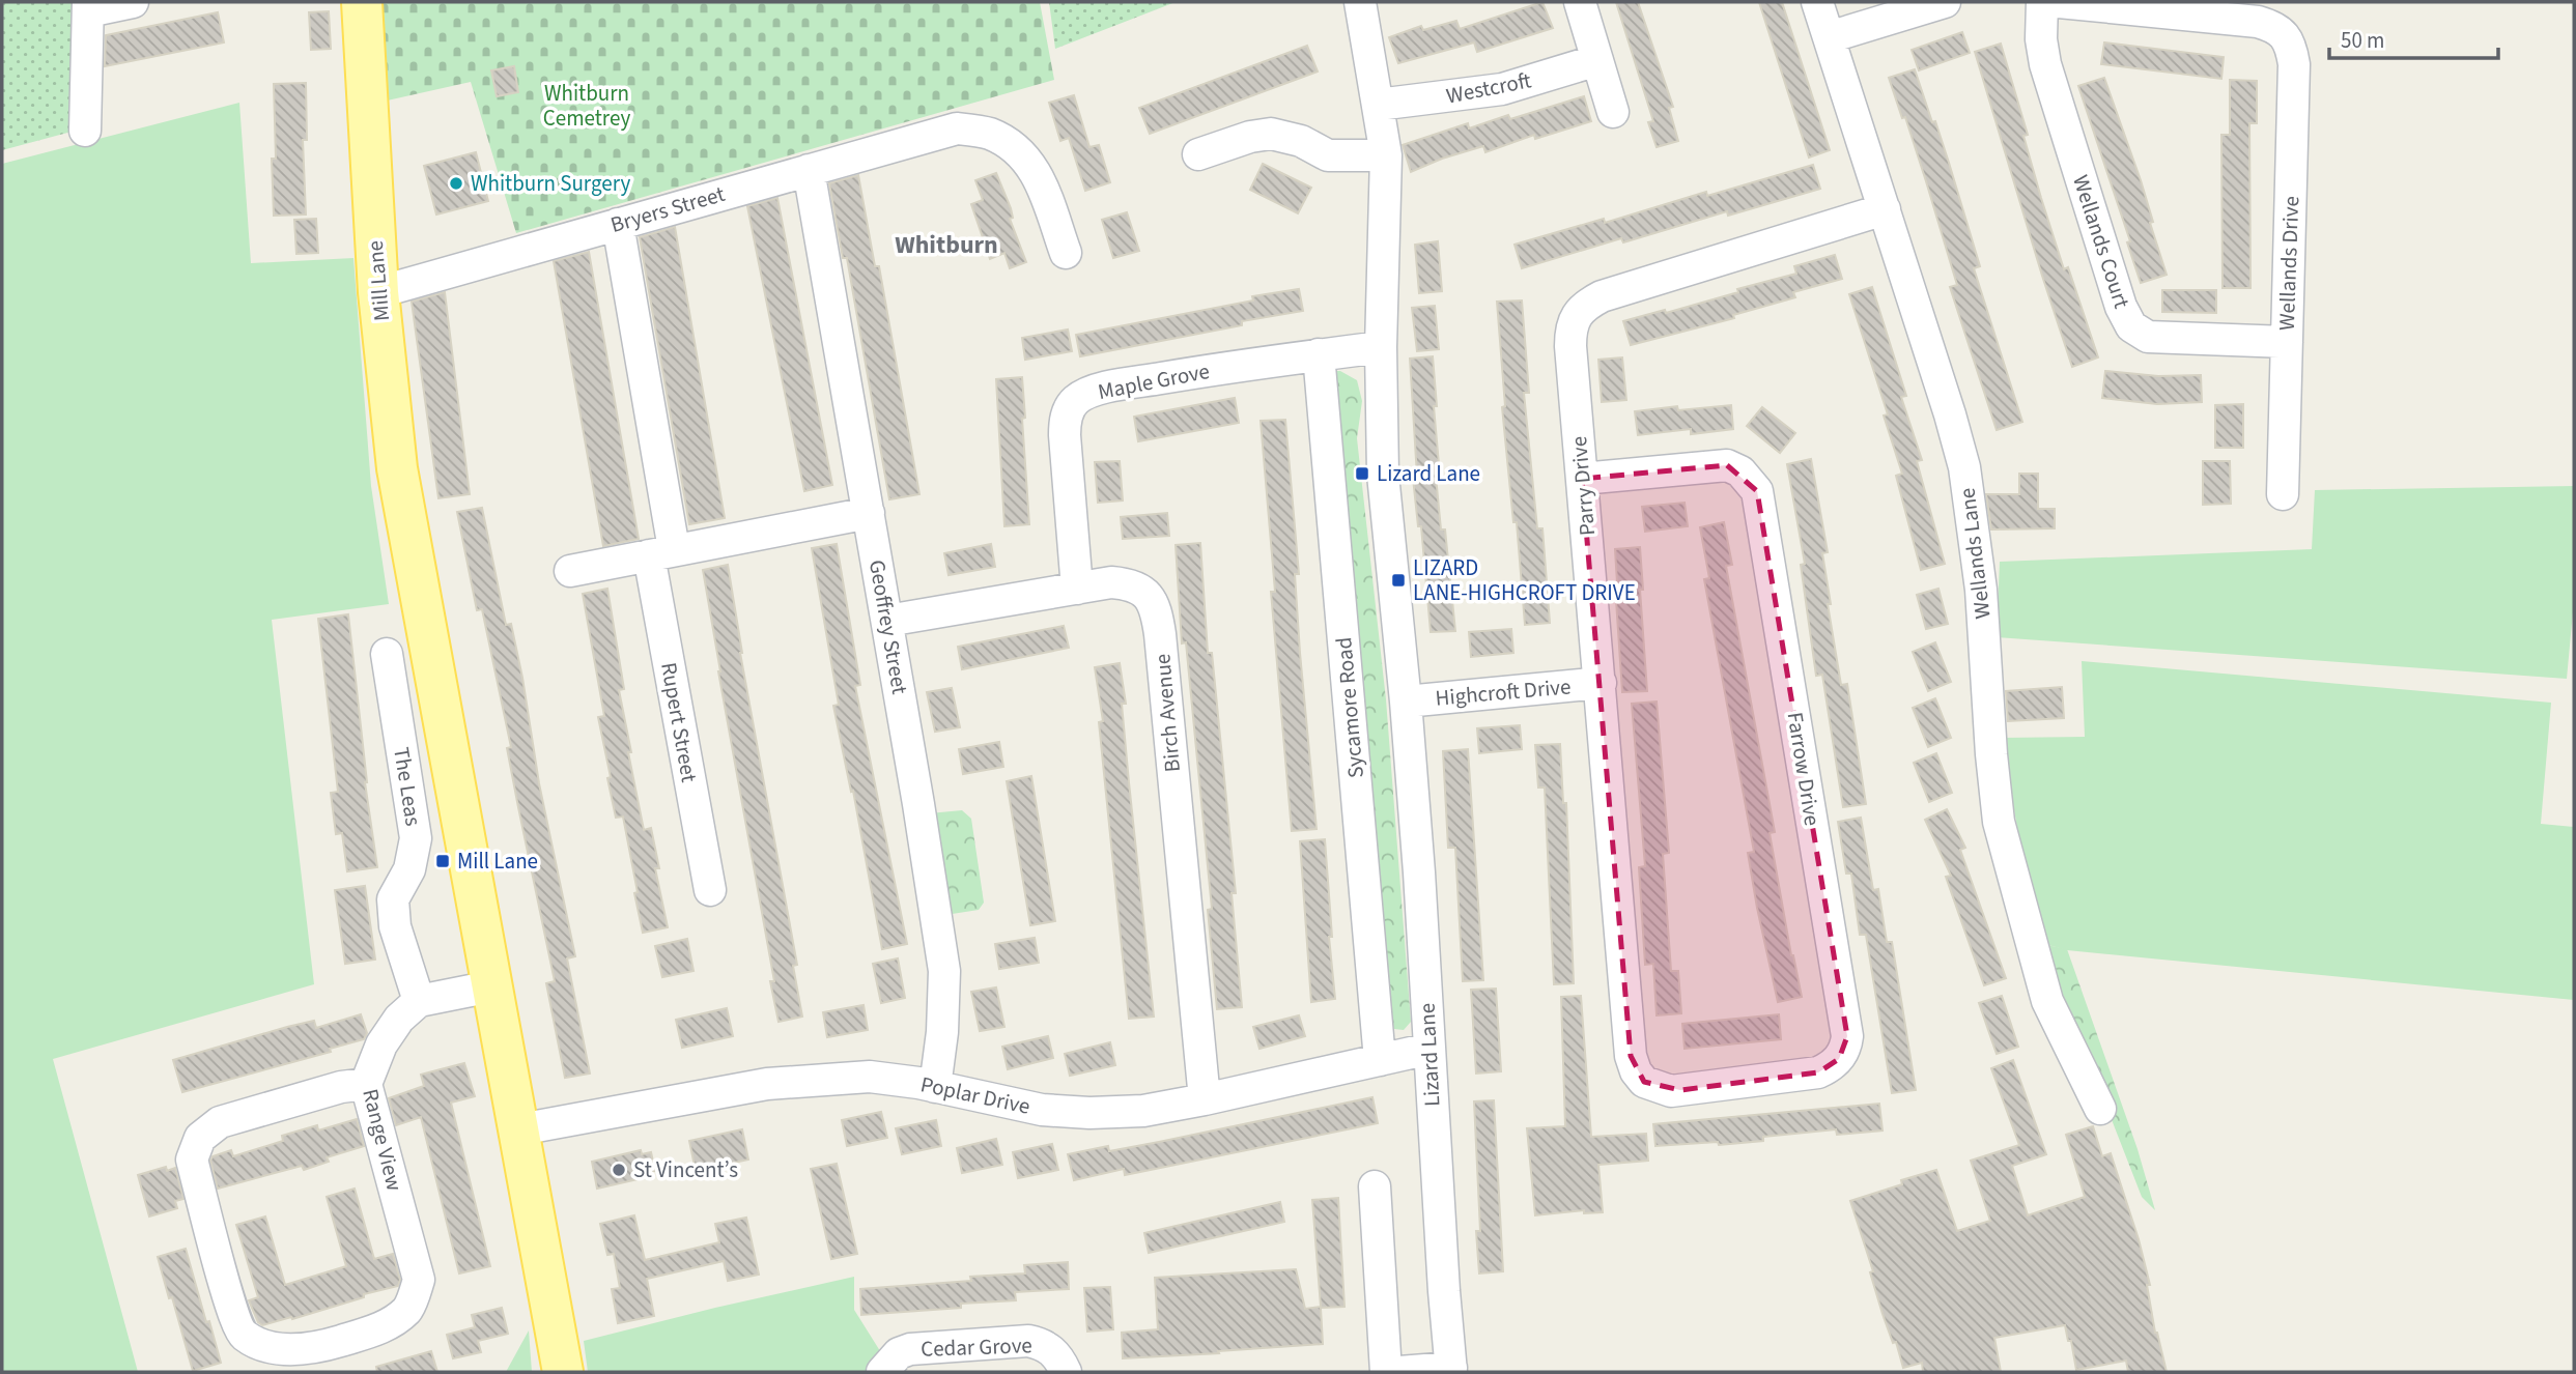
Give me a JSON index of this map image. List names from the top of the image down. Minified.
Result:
{"streets":{"main road":["Mill Lane"],"street":["Westcroft","Bryers Street","Wellands Court","Wellands Drive","Maple Grove","Parry Drive","Wellands Lane","Geoffrey Street","Highcroft Drive","Sycamore Road","Birch Avenue","Rupert Street","Farrow Drive","The Leas","Lizard Lane","Poplar Drive","Range View","Cedar Grove"]},"crossings":[["Westcroft","Lizard Lane"],["Bryers Street","Mill Lane"],["Bryers Street","Geoffrey Street"],["Bryers Street","Rupert Street"],["Wellands Court","Wellands Drive"],["Mill Lane","Poplar Drive"],["Maple Grove","Sycamore Road"],["Maple Grove","Birch Avenue"],["Maple Grove","Lizard Lane"],["Parry Drive","Wellands Lane"],["Parry Drive","Highcroft Drive"],["Parry Drive","Farrow Drive"],["Geoffrey Street","Birch Avenue"],["Geoffrey Street","Poplar Drive"],["Highcroft Drive","Lizard Lane"],["Sycamore Road","Poplar Drive"],["Birch Avenue","Poplar Drive"],["The Leas","Range View"],["Lizard Lane","Poplar Drive"]],"districts":["Whitburn"],"parks":["Whitburn Cemetrey"],"places":{"other":["Whitburn Surgery","St Vincent’s"],"transit":["Lizard Lane","LIZARD LANE-HIGHCROFT DRIVE","Mill Lane"]},"scale_bar":"50 m"}
